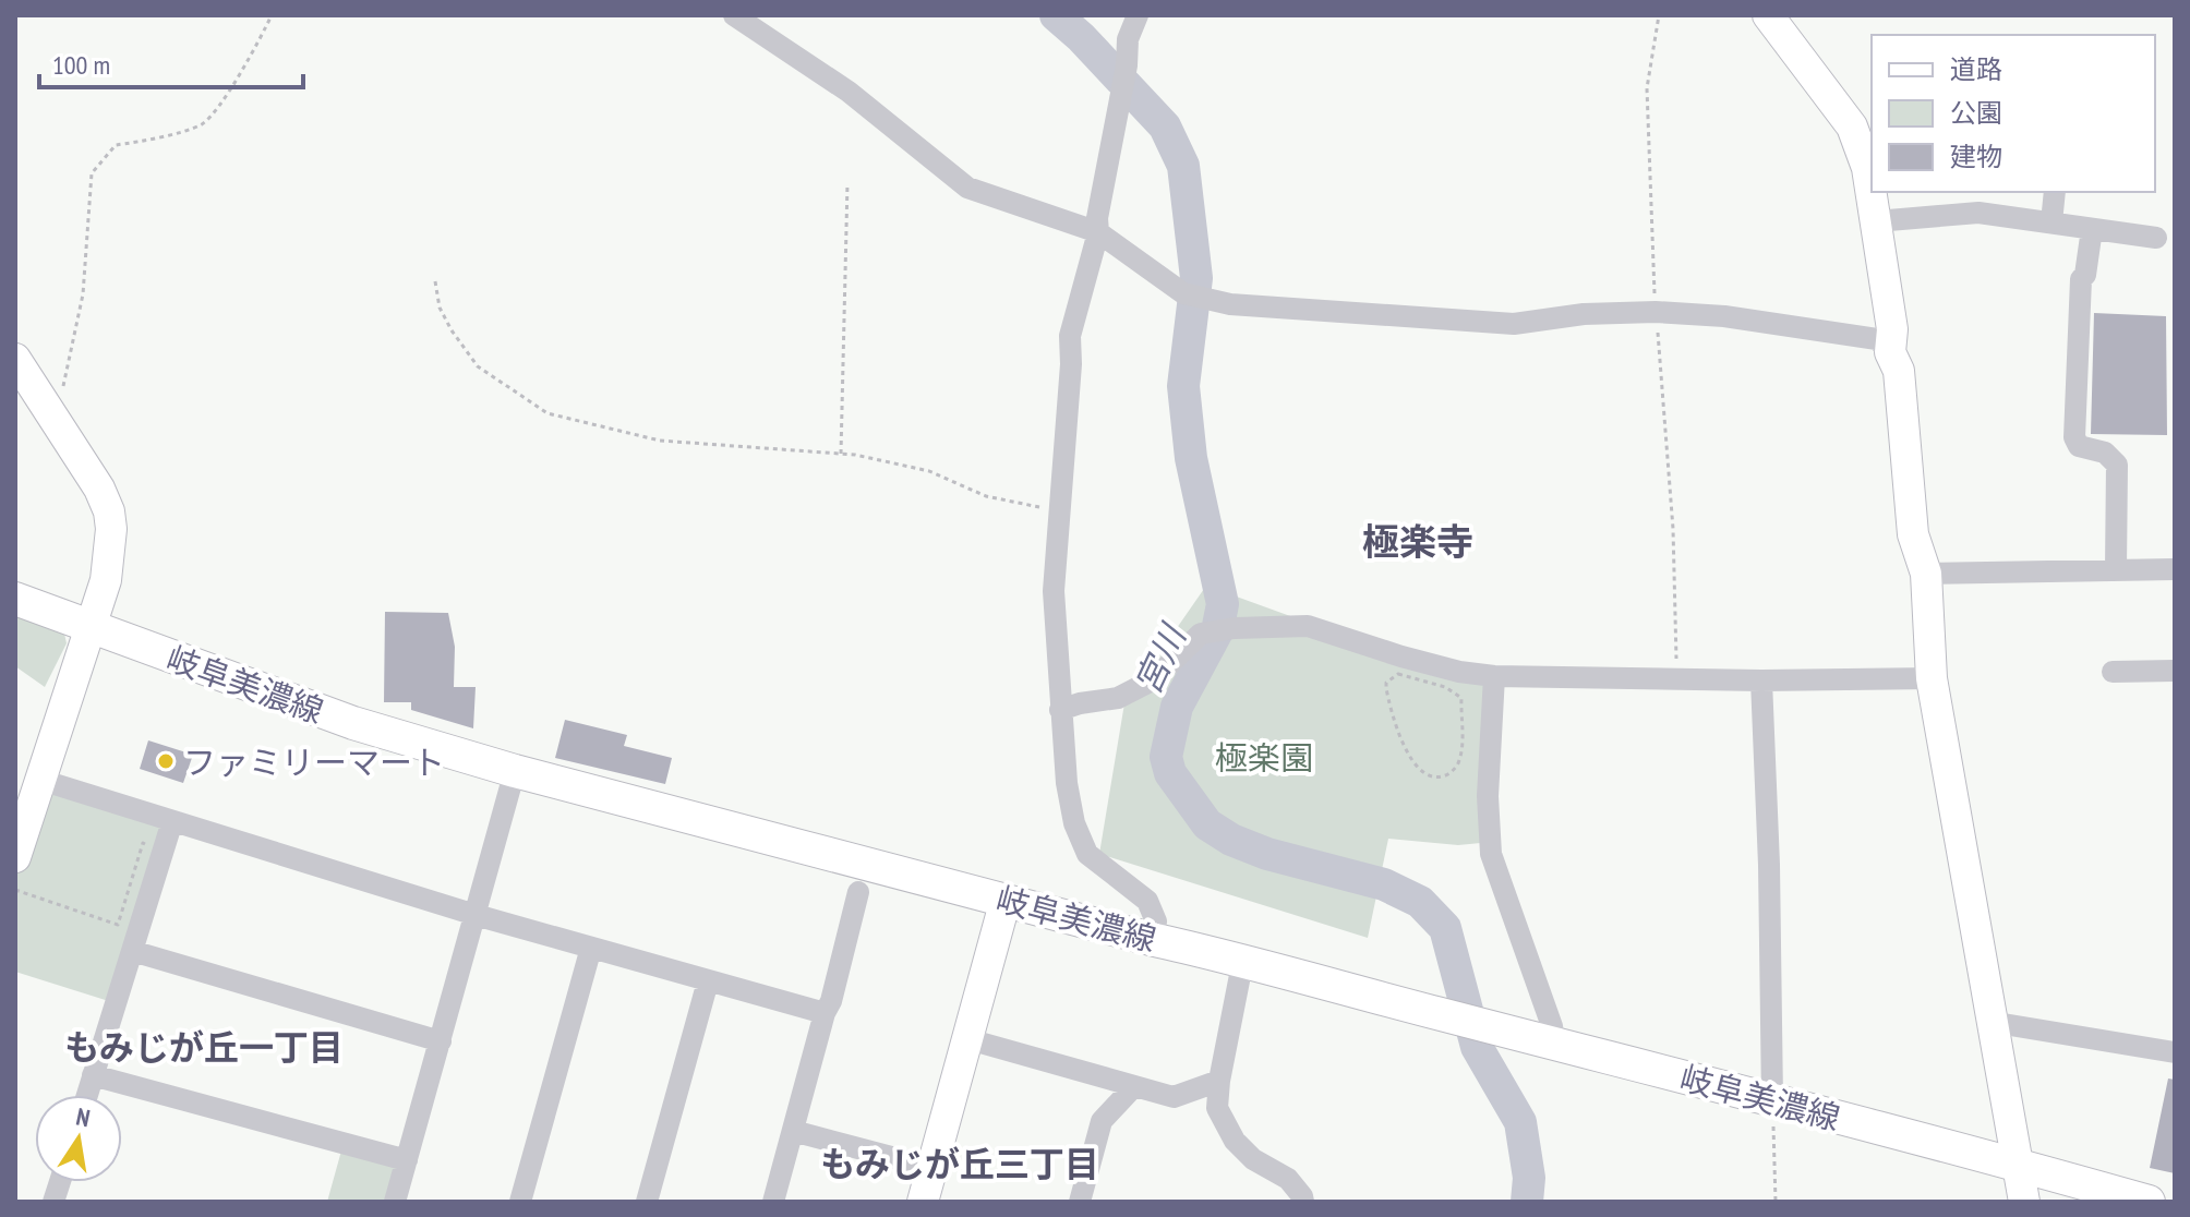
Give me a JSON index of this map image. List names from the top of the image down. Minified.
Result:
{"streets":{"main road":["岐阜美濃線"]},"districts":["極楽寺","もみじが丘一丁目","もみじが丘三丁目"],"water":["宮川"],"parks":["極楽園"],"places":["ファミリーマート"],"legend":["道路","公園","建物"],"scale_bar":"100 m","north":"top"}
